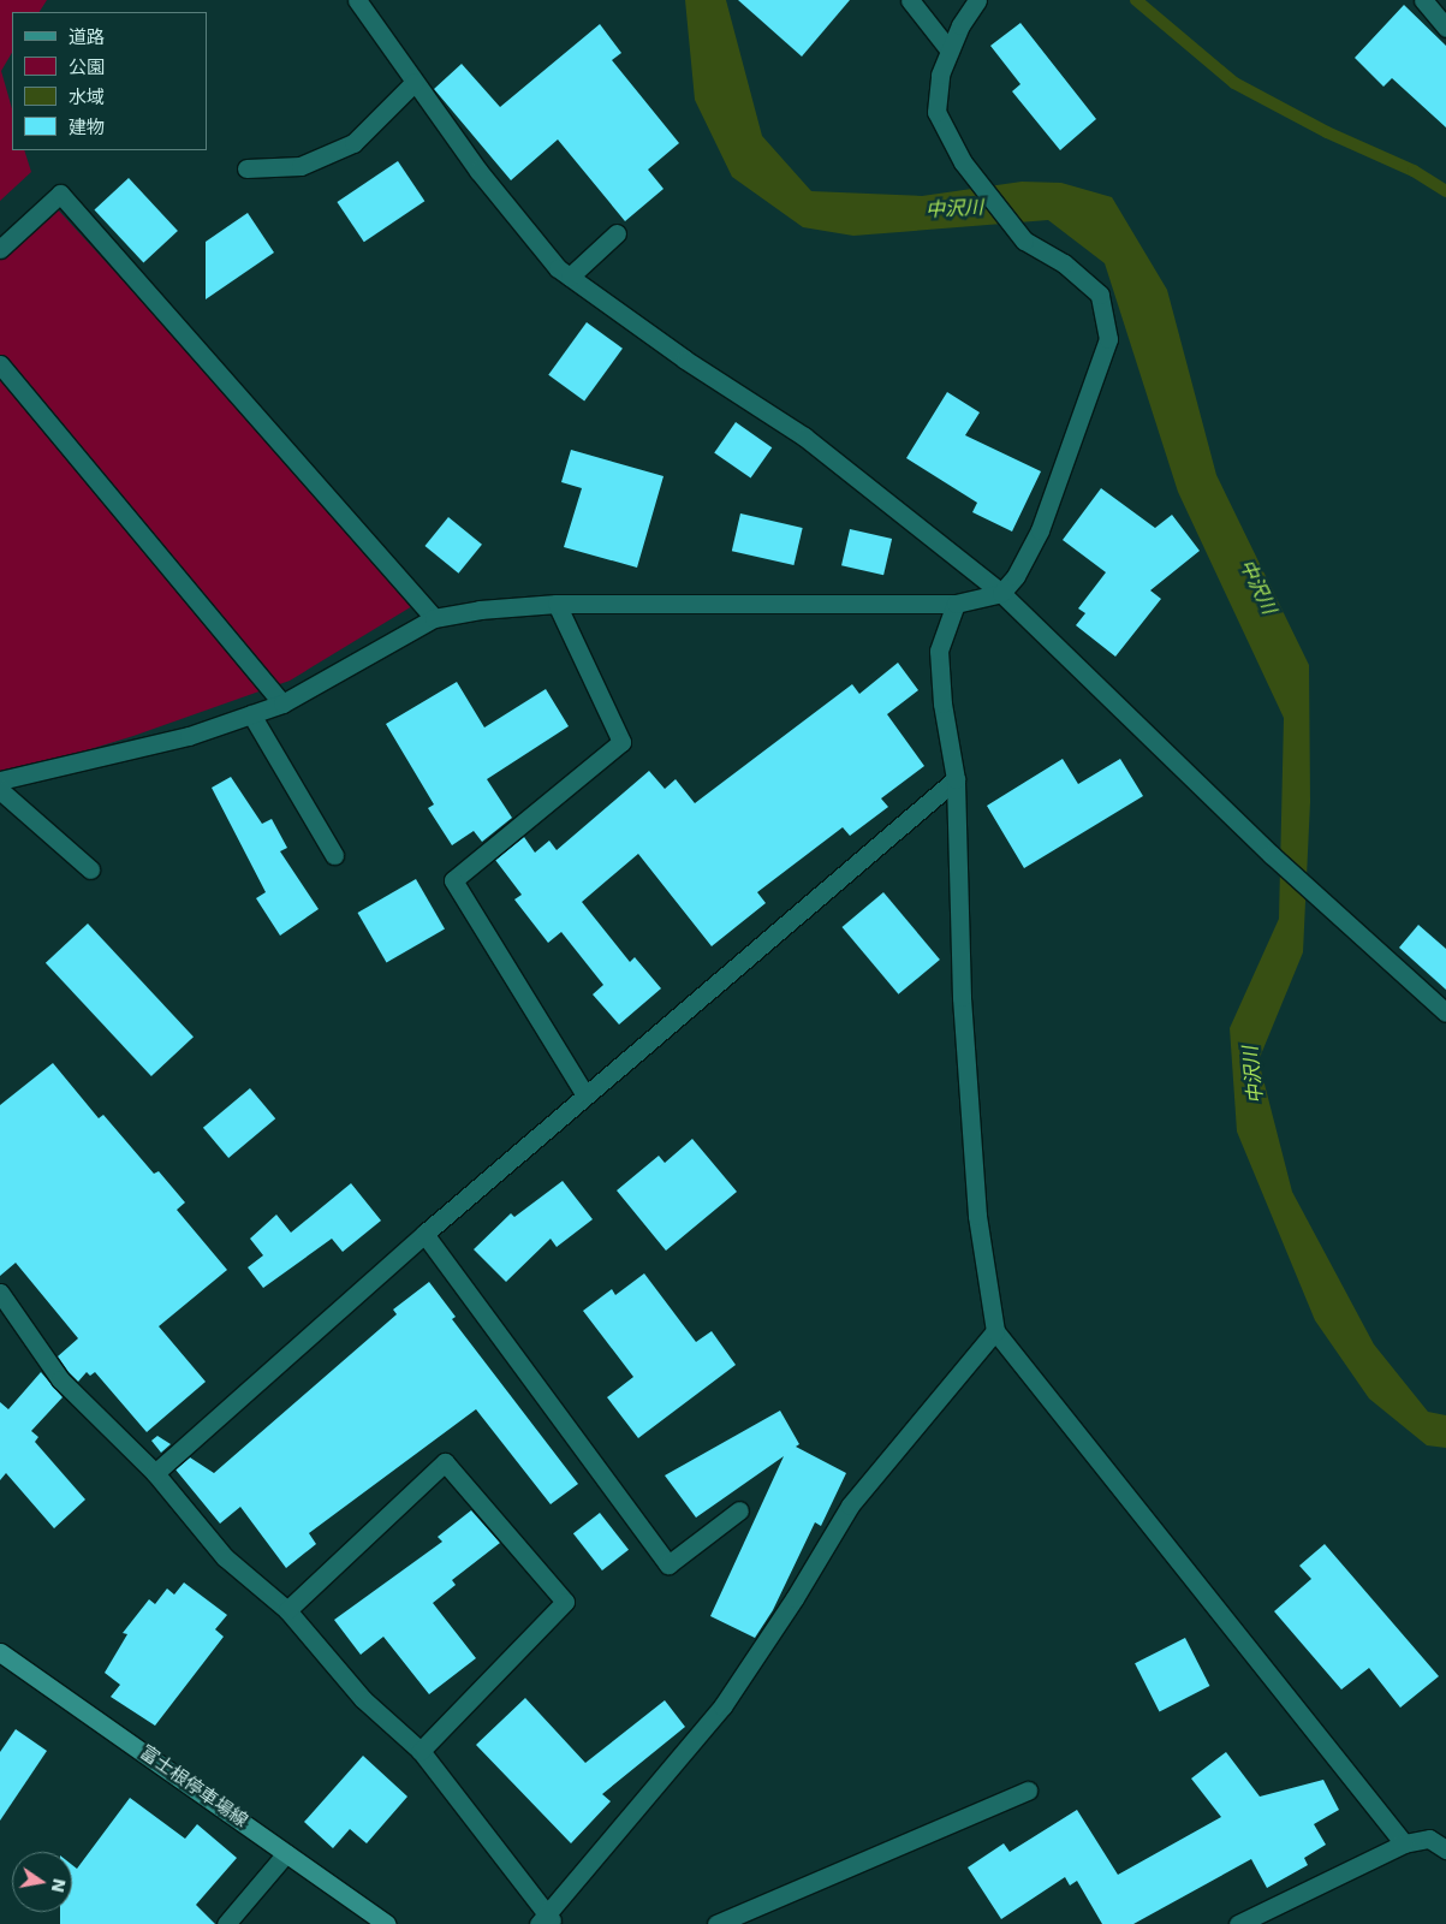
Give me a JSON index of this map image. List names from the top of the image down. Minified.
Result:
{"streets":{"main road":["富士根停車場線"]},"water":["中沢川"],"legend":["道路","公園","水域","建物"],"north":"right"}
